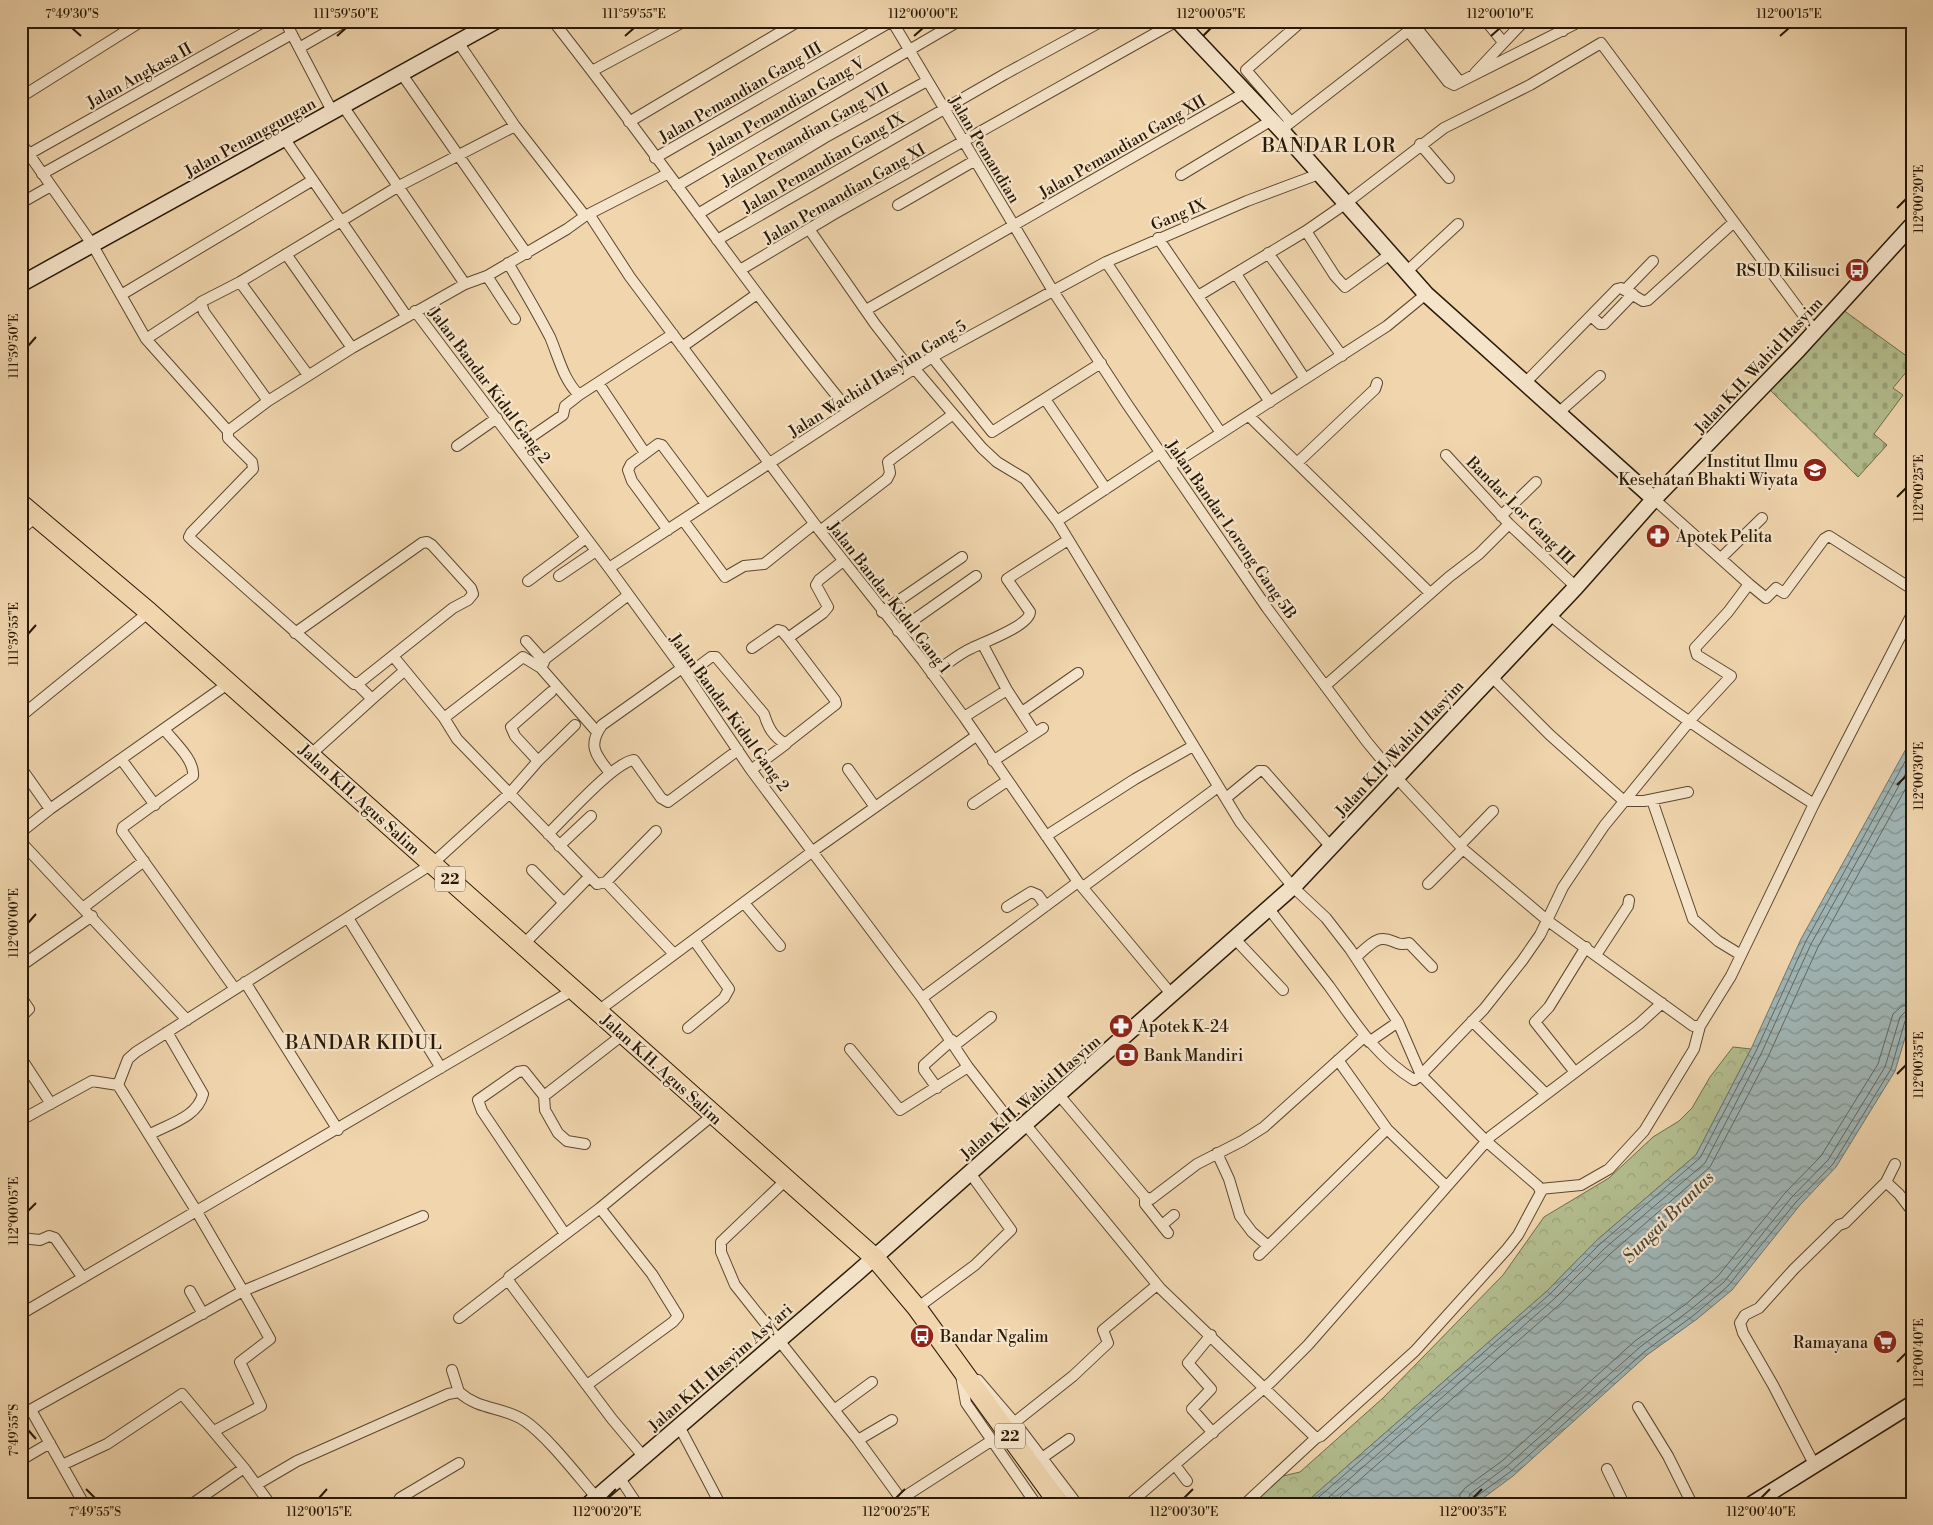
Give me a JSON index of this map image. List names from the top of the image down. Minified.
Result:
{"streets":{"highway":["Jalan K.H. Agus Salim","22"],"main road":["Jalan Penanggungan","Jalan K.H. Wahid Hasyim","Jalan K.H. Hasyim Asy'ari"],"street":["Jalan Angkasa II","Jalan Pemandian Gang III","Jalan Pemandian Gang V","Jalan Pemandian Gang VII","Jalan Pemandian Gang XII","Jalan Pemandian","Jalan Pemandian Gang IX","Jalan Pemandian Gang XI","Gang IX","Jalan Wachid Hasyim Gang 5","Jalan Bandar Kidul Gang 2","Bandar Lor Gang III","Jalan Bandar Lorong Gang 5B","Jalan Bandar Kidul Gang 1"]},"crossings":[["Jalan Pemandian Gang III","Jalan Pemandian"],["Jalan Pemandian Gang V","Jalan Pemandian"],["Jalan Pemandian Gang VII","Jalan Pemandian"],["Jalan Penanggungan","Jalan Bandar Kidul Gang 2"],["Jalan Penanggungan","Jalan Bandar Kidul Gang 1"],["Jalan Pemandian Gang XII","Jalan Pemandian"],["Jalan Pemandian","Jalan Pemandian Gang IX"],["Jalan Pemandian","Jalan Pemandian Gang XI"],["Jalan Pemandian","Gang IX"],["Jalan Pemandian","Jalan Wachid Hasyim Gang 5"],["Jalan Pemandian","Jalan Bandar Lorong Gang 5B"],["Gang IX","Jalan Wachid Hasyim Gang 5"],["Gang IX","Jalan Bandar Lorong Gang 5B"],["Jalan K.H. Wahid Hasyim","Jalan Bandar Kidul Gang 2"],["Jalan K.H. Wahid Hasyim","Bandar Lor Gang III"],["Jalan K.H. Wahid Hasyim","Jalan Bandar Lorong Gang 5B"],["Jalan K.H. Wahid Hasyim","Jalan Bandar Kidul Gang 1"],["Jalan K.H. Wahid Hasyim","Jalan K.H. Agus Salim"],["Jalan K.H. Wahid Hasyim","22"],["Jalan K.H. Wahid Hasyim","Jalan K.H. Hasyim Asy'ari"],["Jalan Wachid Hasyim Gang 5","Jalan Bandar Kidul Gang 2"],["Jalan Wachid Hasyim Gang 5","Jalan Bandar Lorong Gang 5B"],["Jalan Wachid Hasyim Gang 5","Jalan Bandar Kidul Gang 1"],["Jalan K.H. Agus Salim","22"],["Jalan K.H. Agus Salim","Jalan K.H. Hasyim Asy'ari"],["22","Jalan K.H. Hasyim Asy'ari"]],"districts":["BANDAR LOR","BANDAR KIDUL"],"water":["Sungai Brantas"],"places":{"bus stop":["RSUD Kilisuci","Bandar Ngalim"],"school or university":["Institut Ilmu Kesehatan Bhakti Wiyata"],"pharmacy":["Apotek Pelita","Apotek K-24"],"bank":["Bank Mandiri"],"supermarket":["Ramayana"]},"coordinates":["7°49'30\"S","111°59'50\"E","111°59'55\"E","112°00'00\"E","112°00'05\"E","112°00'10\"E","112°00'15\"E","112°00'20\"E","112°00'25\"E","112°00'30\"E","112°00'35\"E","112°00'40\"E","7°49'55\"S"]}
